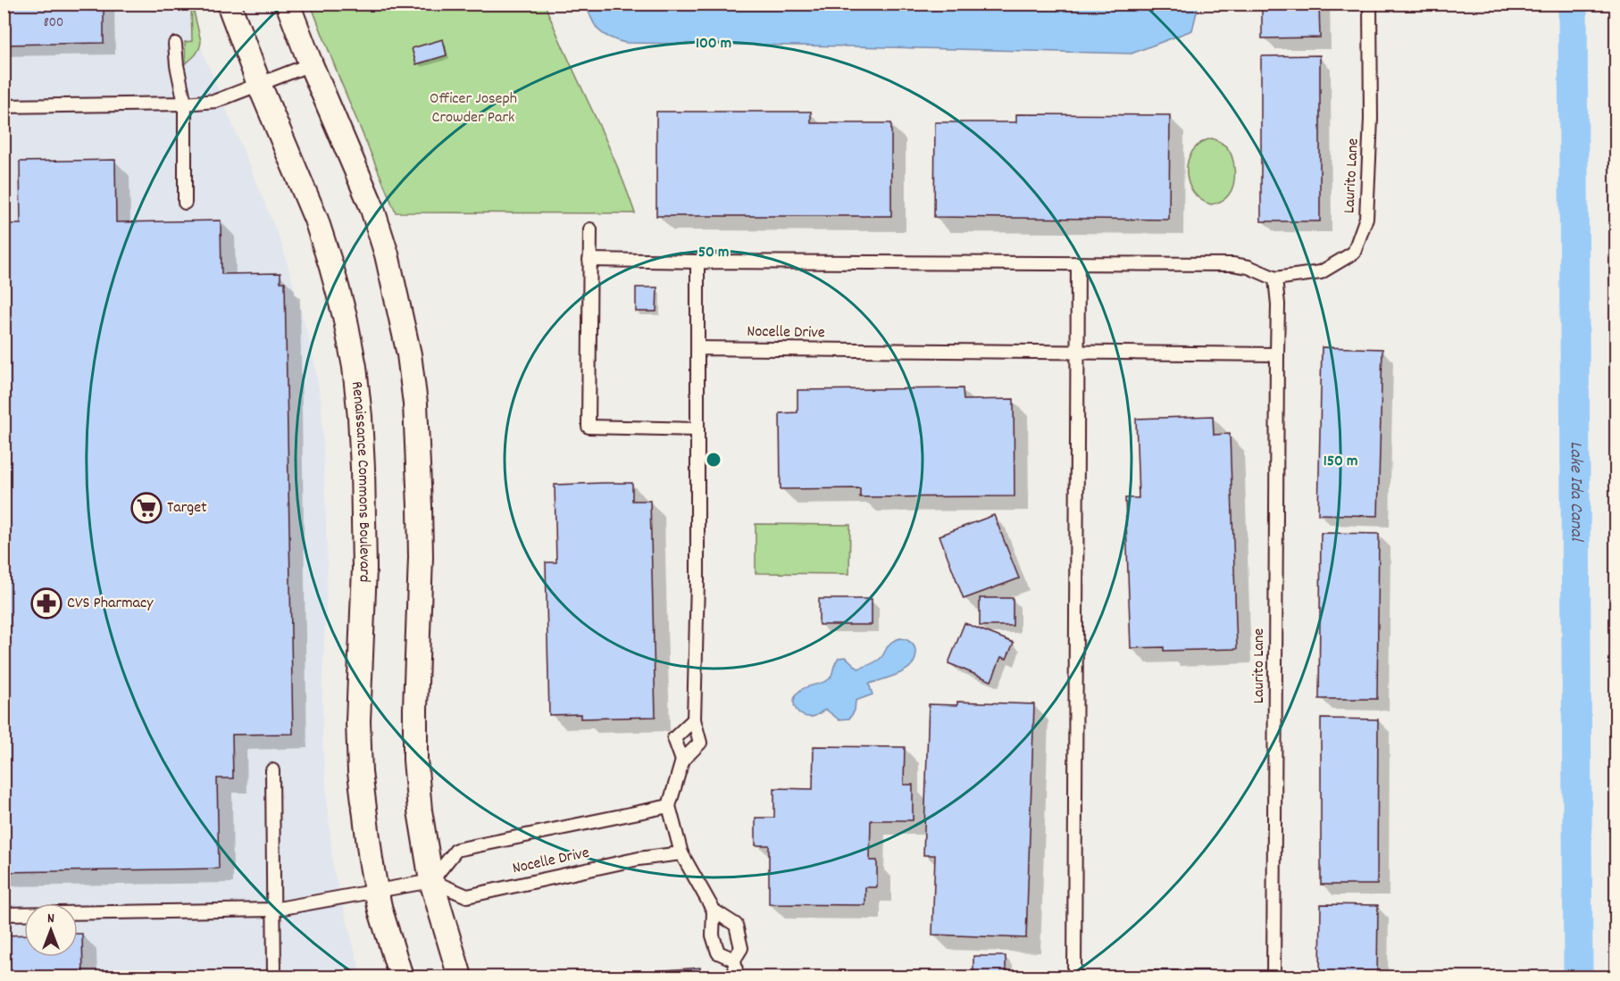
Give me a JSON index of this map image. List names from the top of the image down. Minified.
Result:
{"streets":{"street":["Renaissance Commons Boulevard"],"lane":["Laurito Lane","Nocelle Drive"]},"crossings":[["Laurito Lane","Nocelle Drive"]],"water":["Lake Ida Canal"],"parks":["Officer Joseph Crowder Park"],"places":{"supermarket":["Target"],"pharmacy":["CVS Pharmacy"]},"house_numbers":["800"],"north":"top","rings":["100 m","50 m","150 m"]}
